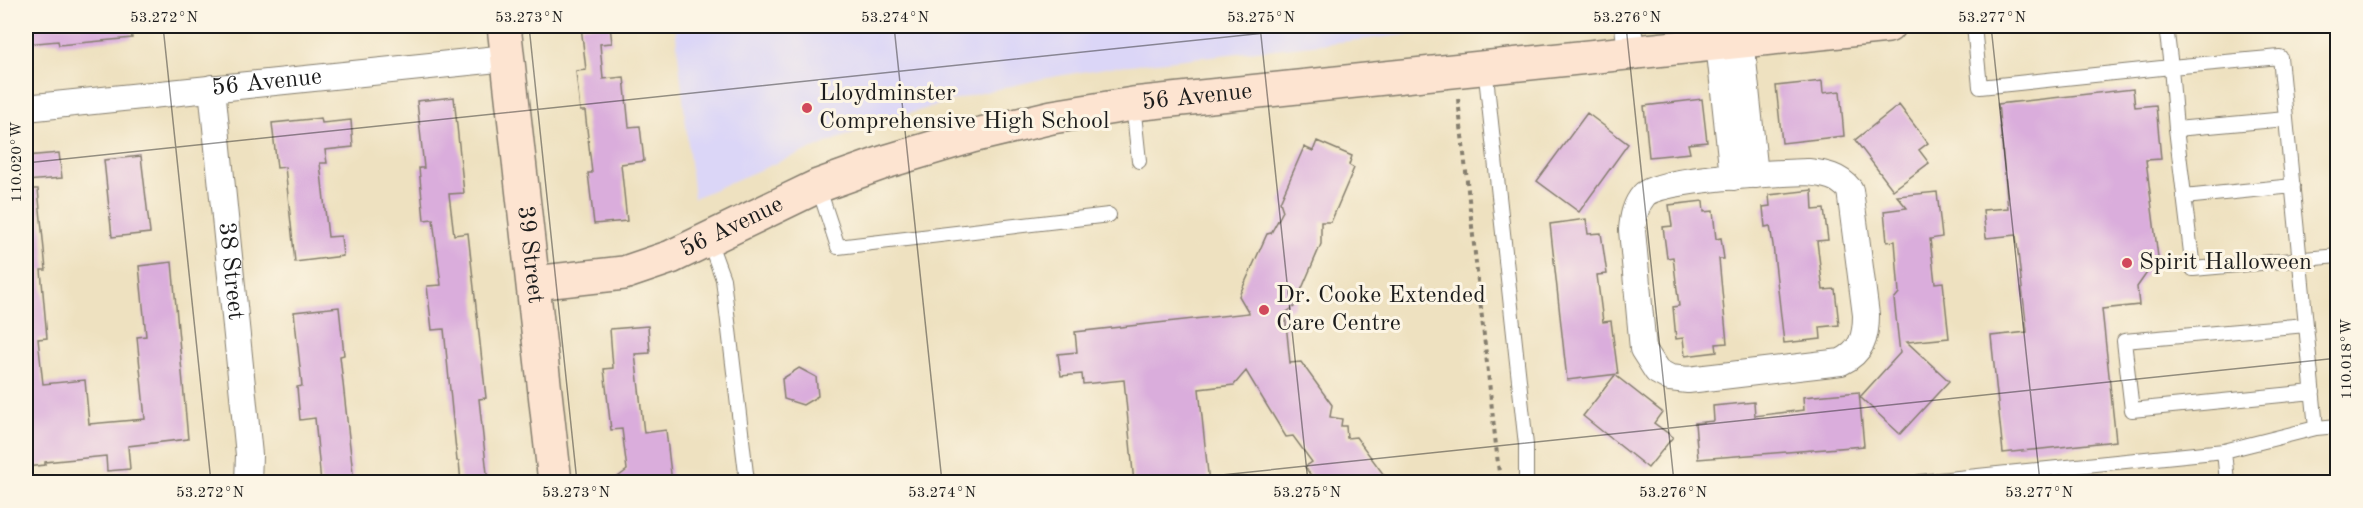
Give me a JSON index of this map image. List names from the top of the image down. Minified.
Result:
{"streets":{"street":["56 Avenue","39 Street","38 Street"]},"crossings":[["56 Avenue","39 Street"],["56 Avenue","38 Street"]],"places":["Lloydminster Comprehensive High School","Spirit Halloween","Dr. Cooke Extended Care Centre"],"coordinates":["53.272°N","53.273°N","53.274°N","53.275°N","53.276°N","53.277°N","110.020°W","110.018°W"]}
